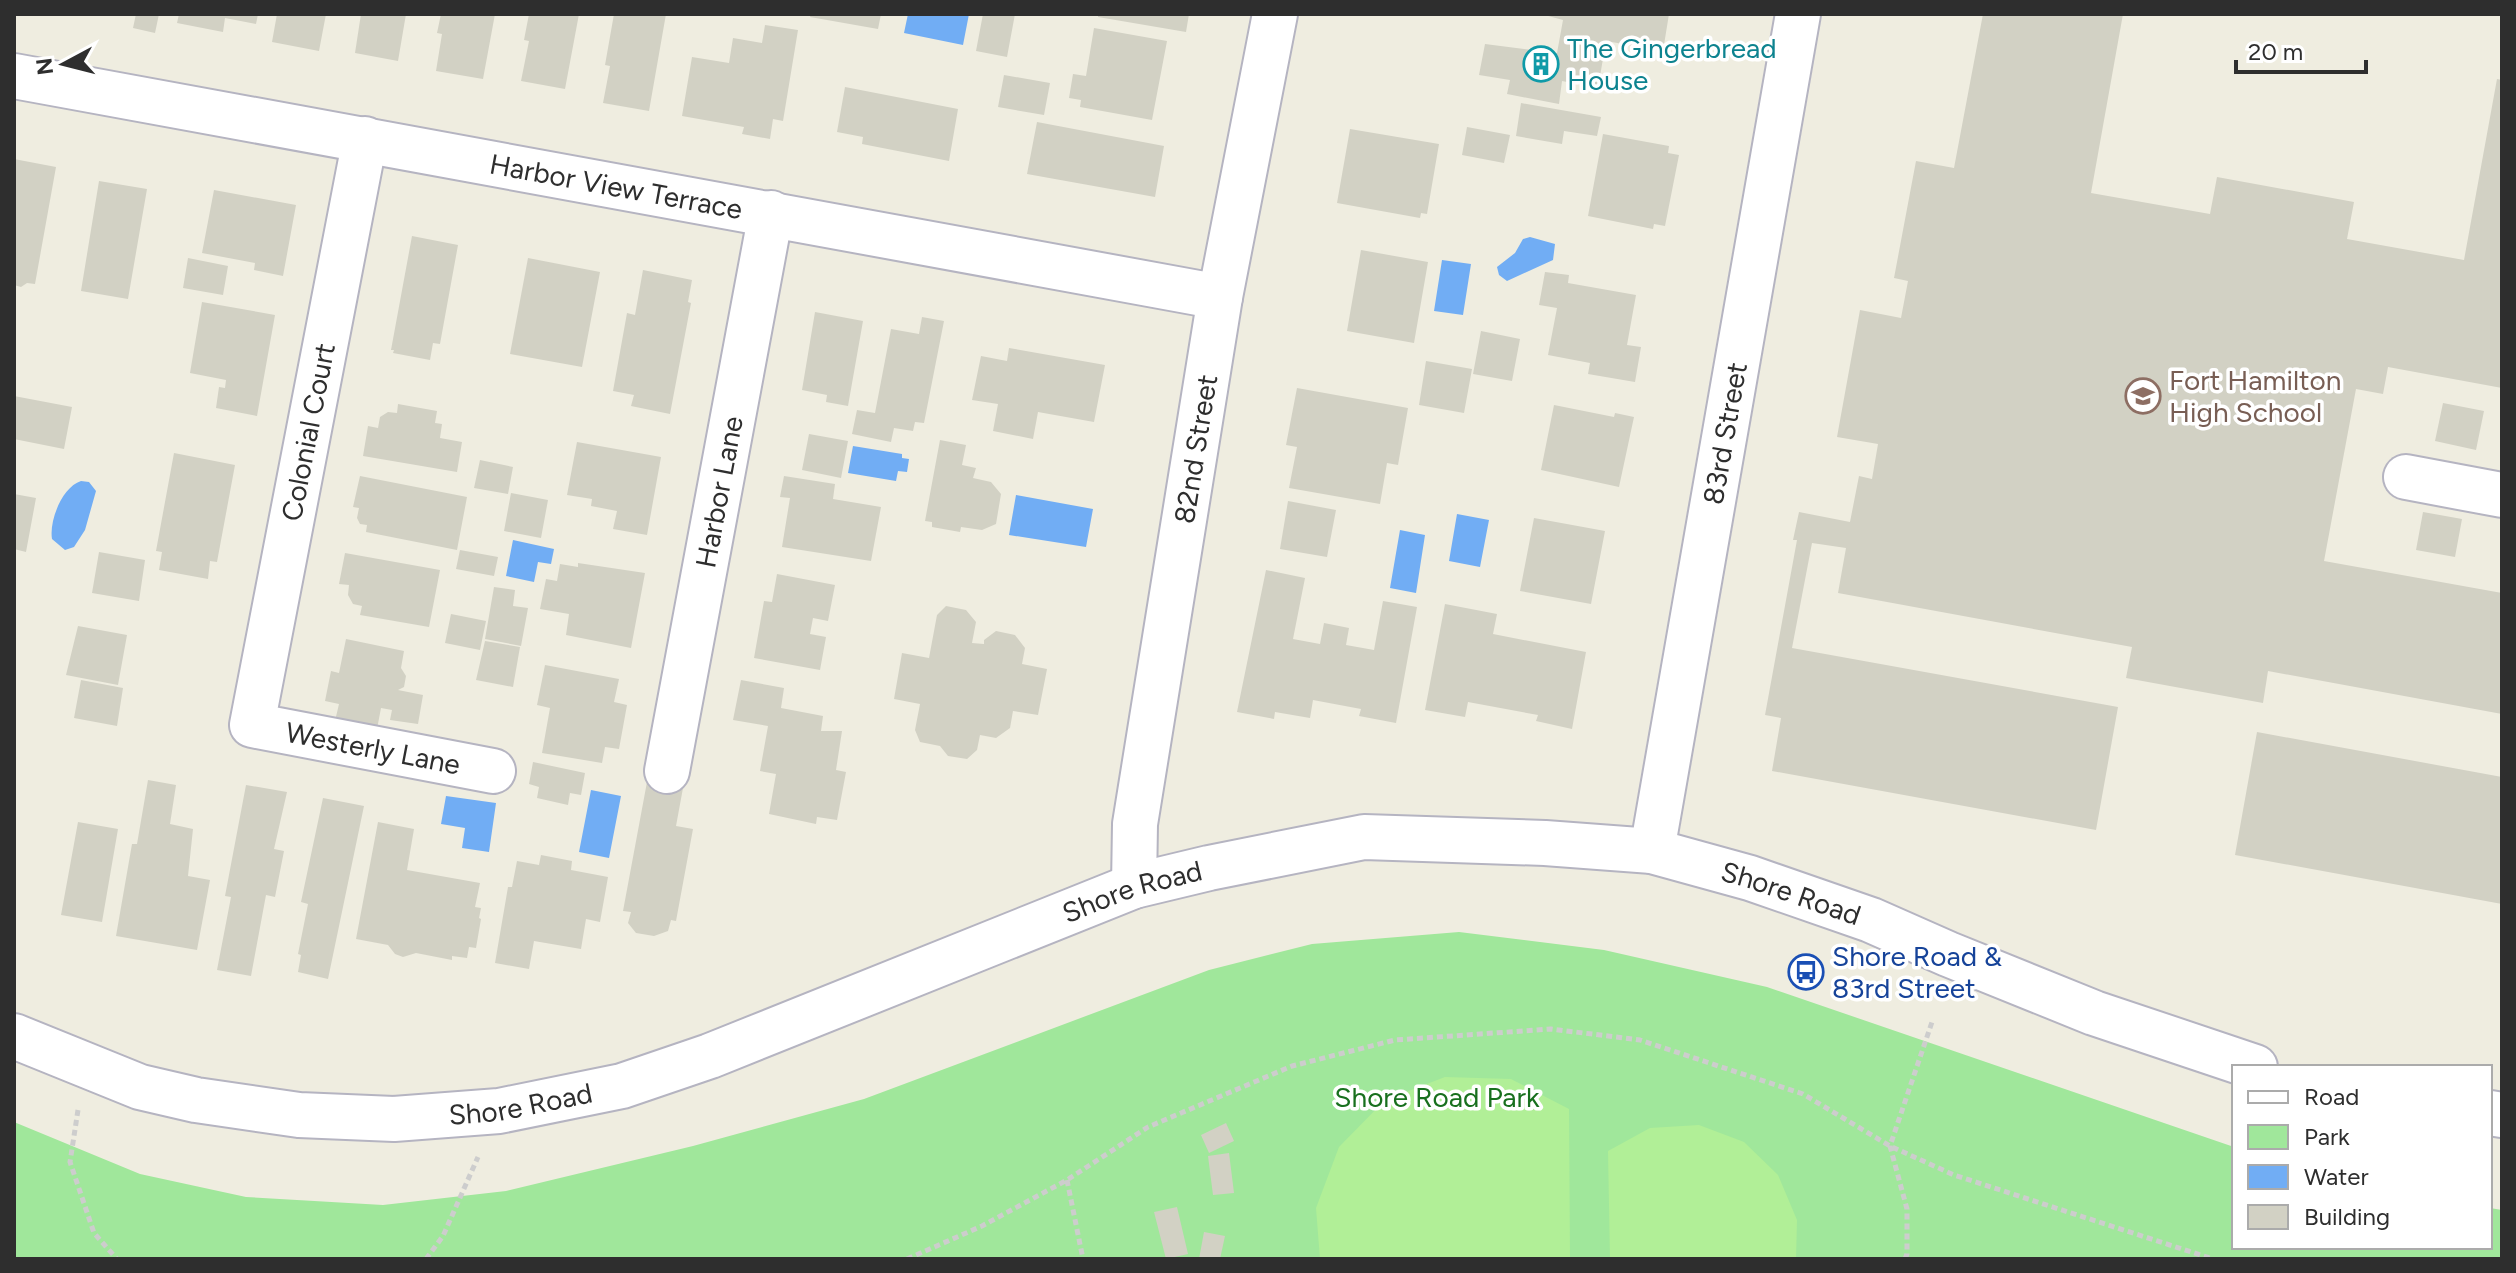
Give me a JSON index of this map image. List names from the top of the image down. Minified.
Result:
{"streets":{"street":["Harbor View Terrace","Colonial Court","83rd Street","82nd Street","Harbor Lane","Westerly Lane","Shore Road"]},"crossings":[["Harbor View Terrace","Colonial Court"],["Harbor View Terrace","82nd Street"],["Harbor View Terrace","Harbor Lane"],["Colonial Court","Westerly Lane"],["83rd Street","Shore Road"],["82nd Street","Shore Road"]],"parks":["Shore Road Park"],"places":{"building":["The Gingerbread House"],"school or university":["Fort Hamilton High School"],"bus stop":["Shore Road & 83rd Street"]},"legend":["Road","Park","Water","Building"],"scale_bar":"20 m","north":"left"}
